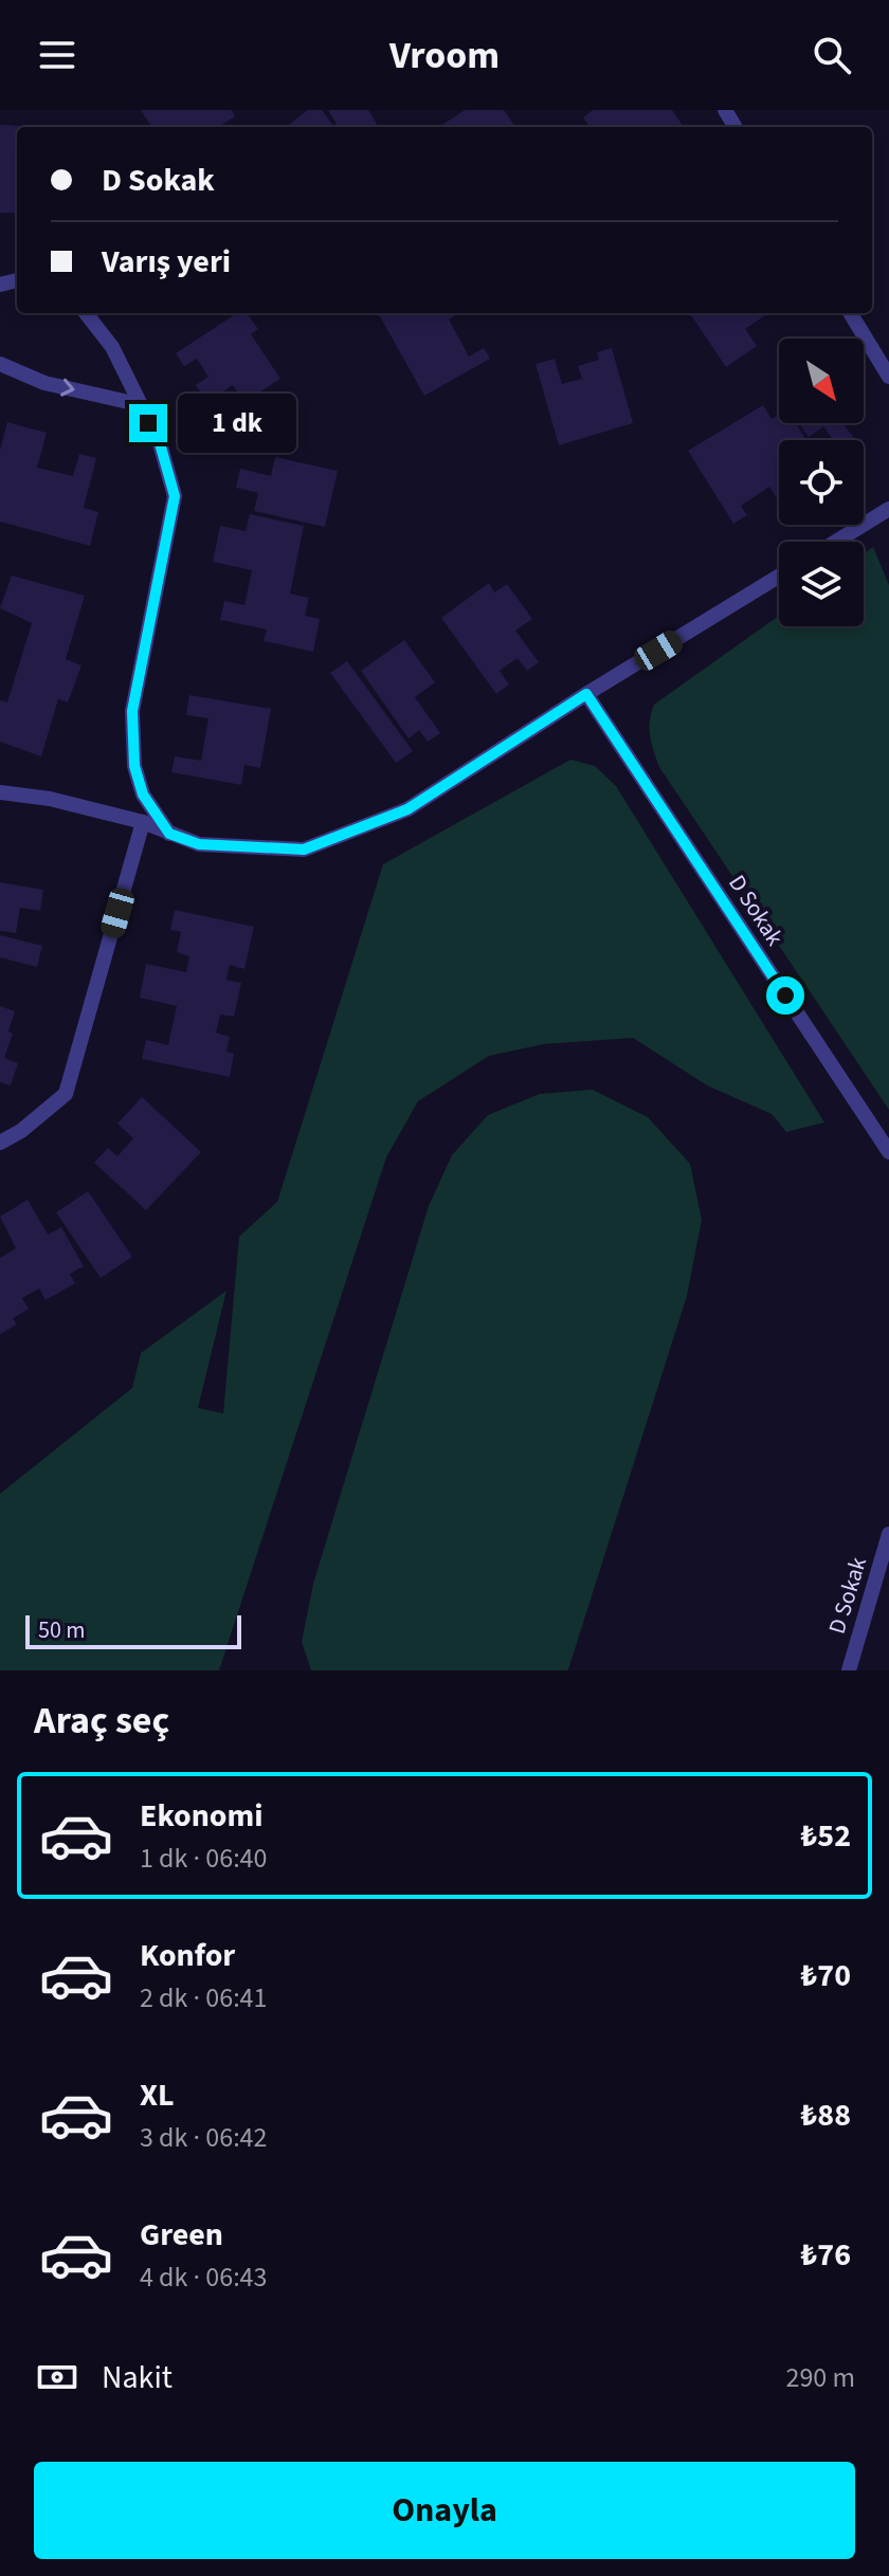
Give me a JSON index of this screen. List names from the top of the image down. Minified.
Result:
{"streets":{"lane":["D Sokak"]},"scale_bar":"50 m","north":"bottom right","page":{"header":"Vroom","banner":["D Sokak","Varış yeri"],"bubble":"1 dk","scale":"50 m","heading":"Araç seç","list":[{"name":"Ekonomi","note":"1 dk · 06:40","value":"₺52"},{"name":"Konfor","note":"2 dk · 06:41","value":"₺70"},{"name":"XL","note":"3 dk · 06:42","value":"₺88"},{"name":"Green","note":"4 dk · 06:43","value":"₺76"}],"pay":["Nakit","290 m"],"buttons":"Onayla"}}
